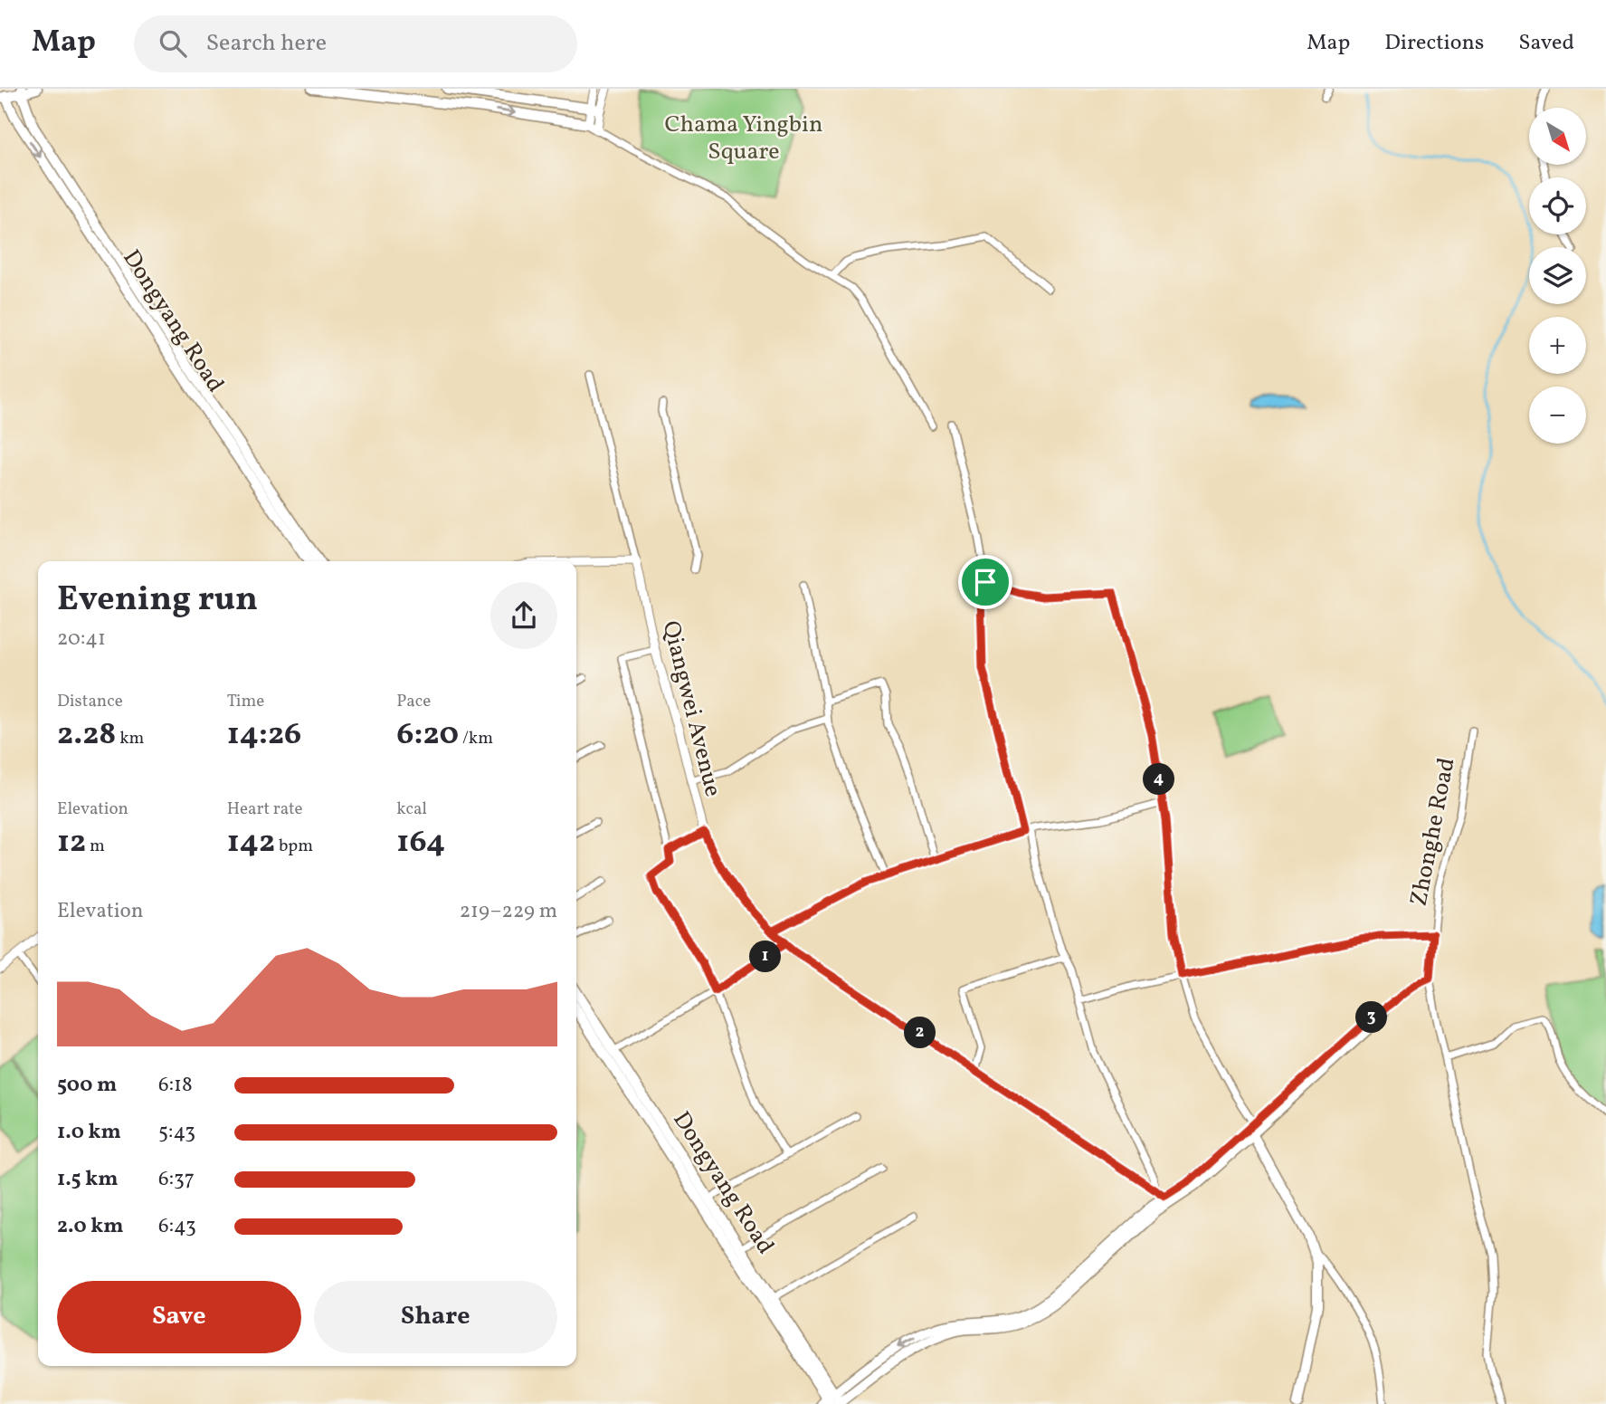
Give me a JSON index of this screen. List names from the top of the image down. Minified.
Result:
{"streets":{"main road":["Dongyang Road"],"street":["Qiangwei Avenue","Zhonghe Road"]},"parks":["Chama Yingbin Square"],"north":"bottom right","page":{"header":"Map","search":"Search here","nav":["Map","Directions","Saved"],"map_buttons":["+","−"],"heading":["Evening run","20:41"],"stats":[["Distance","2.28 km"],["Time","14:26"],["Pace","6:20 /km"],["Elevation","12 m"],["Heart rate","142 bpm"],["kcal","164"]],"pins":["4","1","3","2"],"chart":["Elevation","219–229 m"],"list":[{"name":"500 m","note":"6:18"},{"name":"1.0 km","note":"5:43"},{"name":"1.5 km","note":"6:37"},{"name":"2.0 km","note":"6:43"}],"buttons":["Save","Share"]}}
